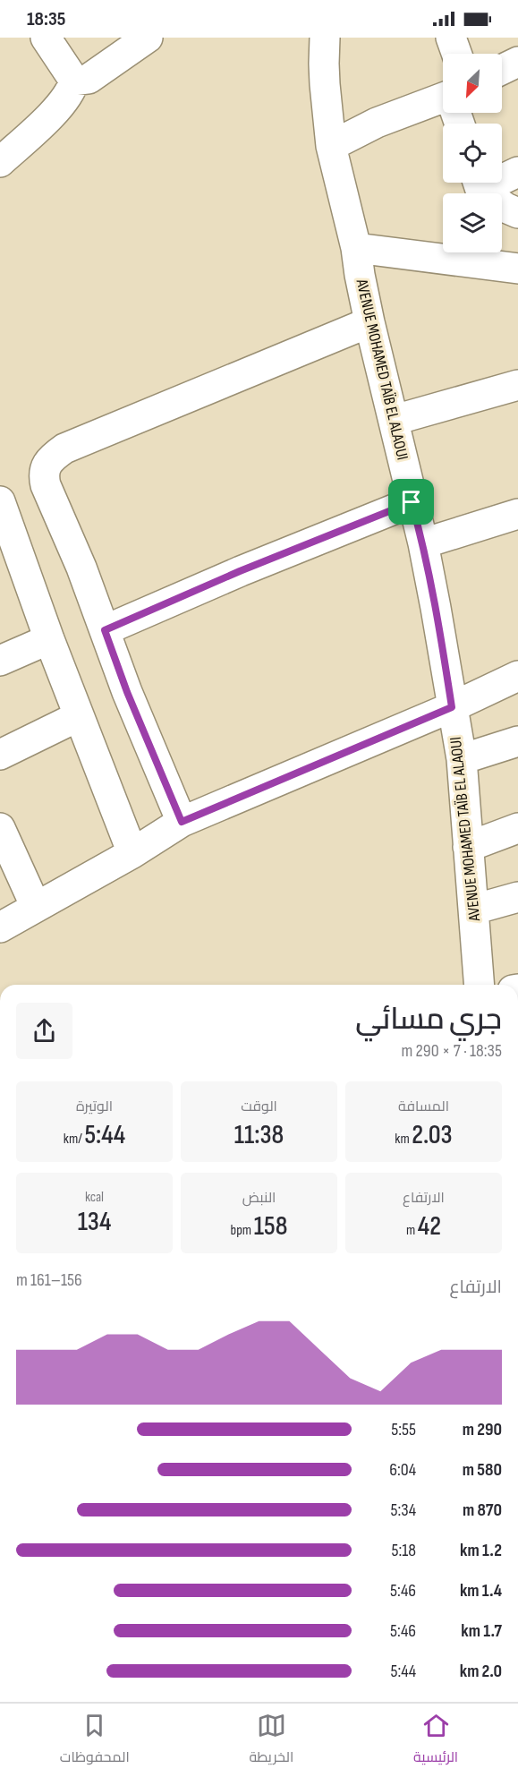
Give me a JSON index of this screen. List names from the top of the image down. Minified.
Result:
{"streets":{"street":["AVENUE MOHAMED TAÏB EL ALAOUI"]},"north":"bottom left","page":{"status":"18:35","heading":["جري مسائي","18:35 · 7 × 290 m"],"stats":[["المسافة","2.03 km"],["الوقت","11:38"],["الوتيرة","5:44 /km"],["الارتفاع","42 m"],["النبض","158 bpm"],["kcal","134"]],"chart":["الارتفاع","156–161 m"],"list":[{"name":"290 m","note":"5:55"},{"name":"580 m","note":"6:04"},{"name":"870 m","note":"5:34"},{"name":"1.2 km","note":"5:18"},{"name":"1.4 km","note":"5:46"},{"name":"1.7 km","note":"5:46"},{"name":"2.0 km","note":"5:44"}],"tabs":["الرئيسية","الخريطة","المحفوظات"]}}
